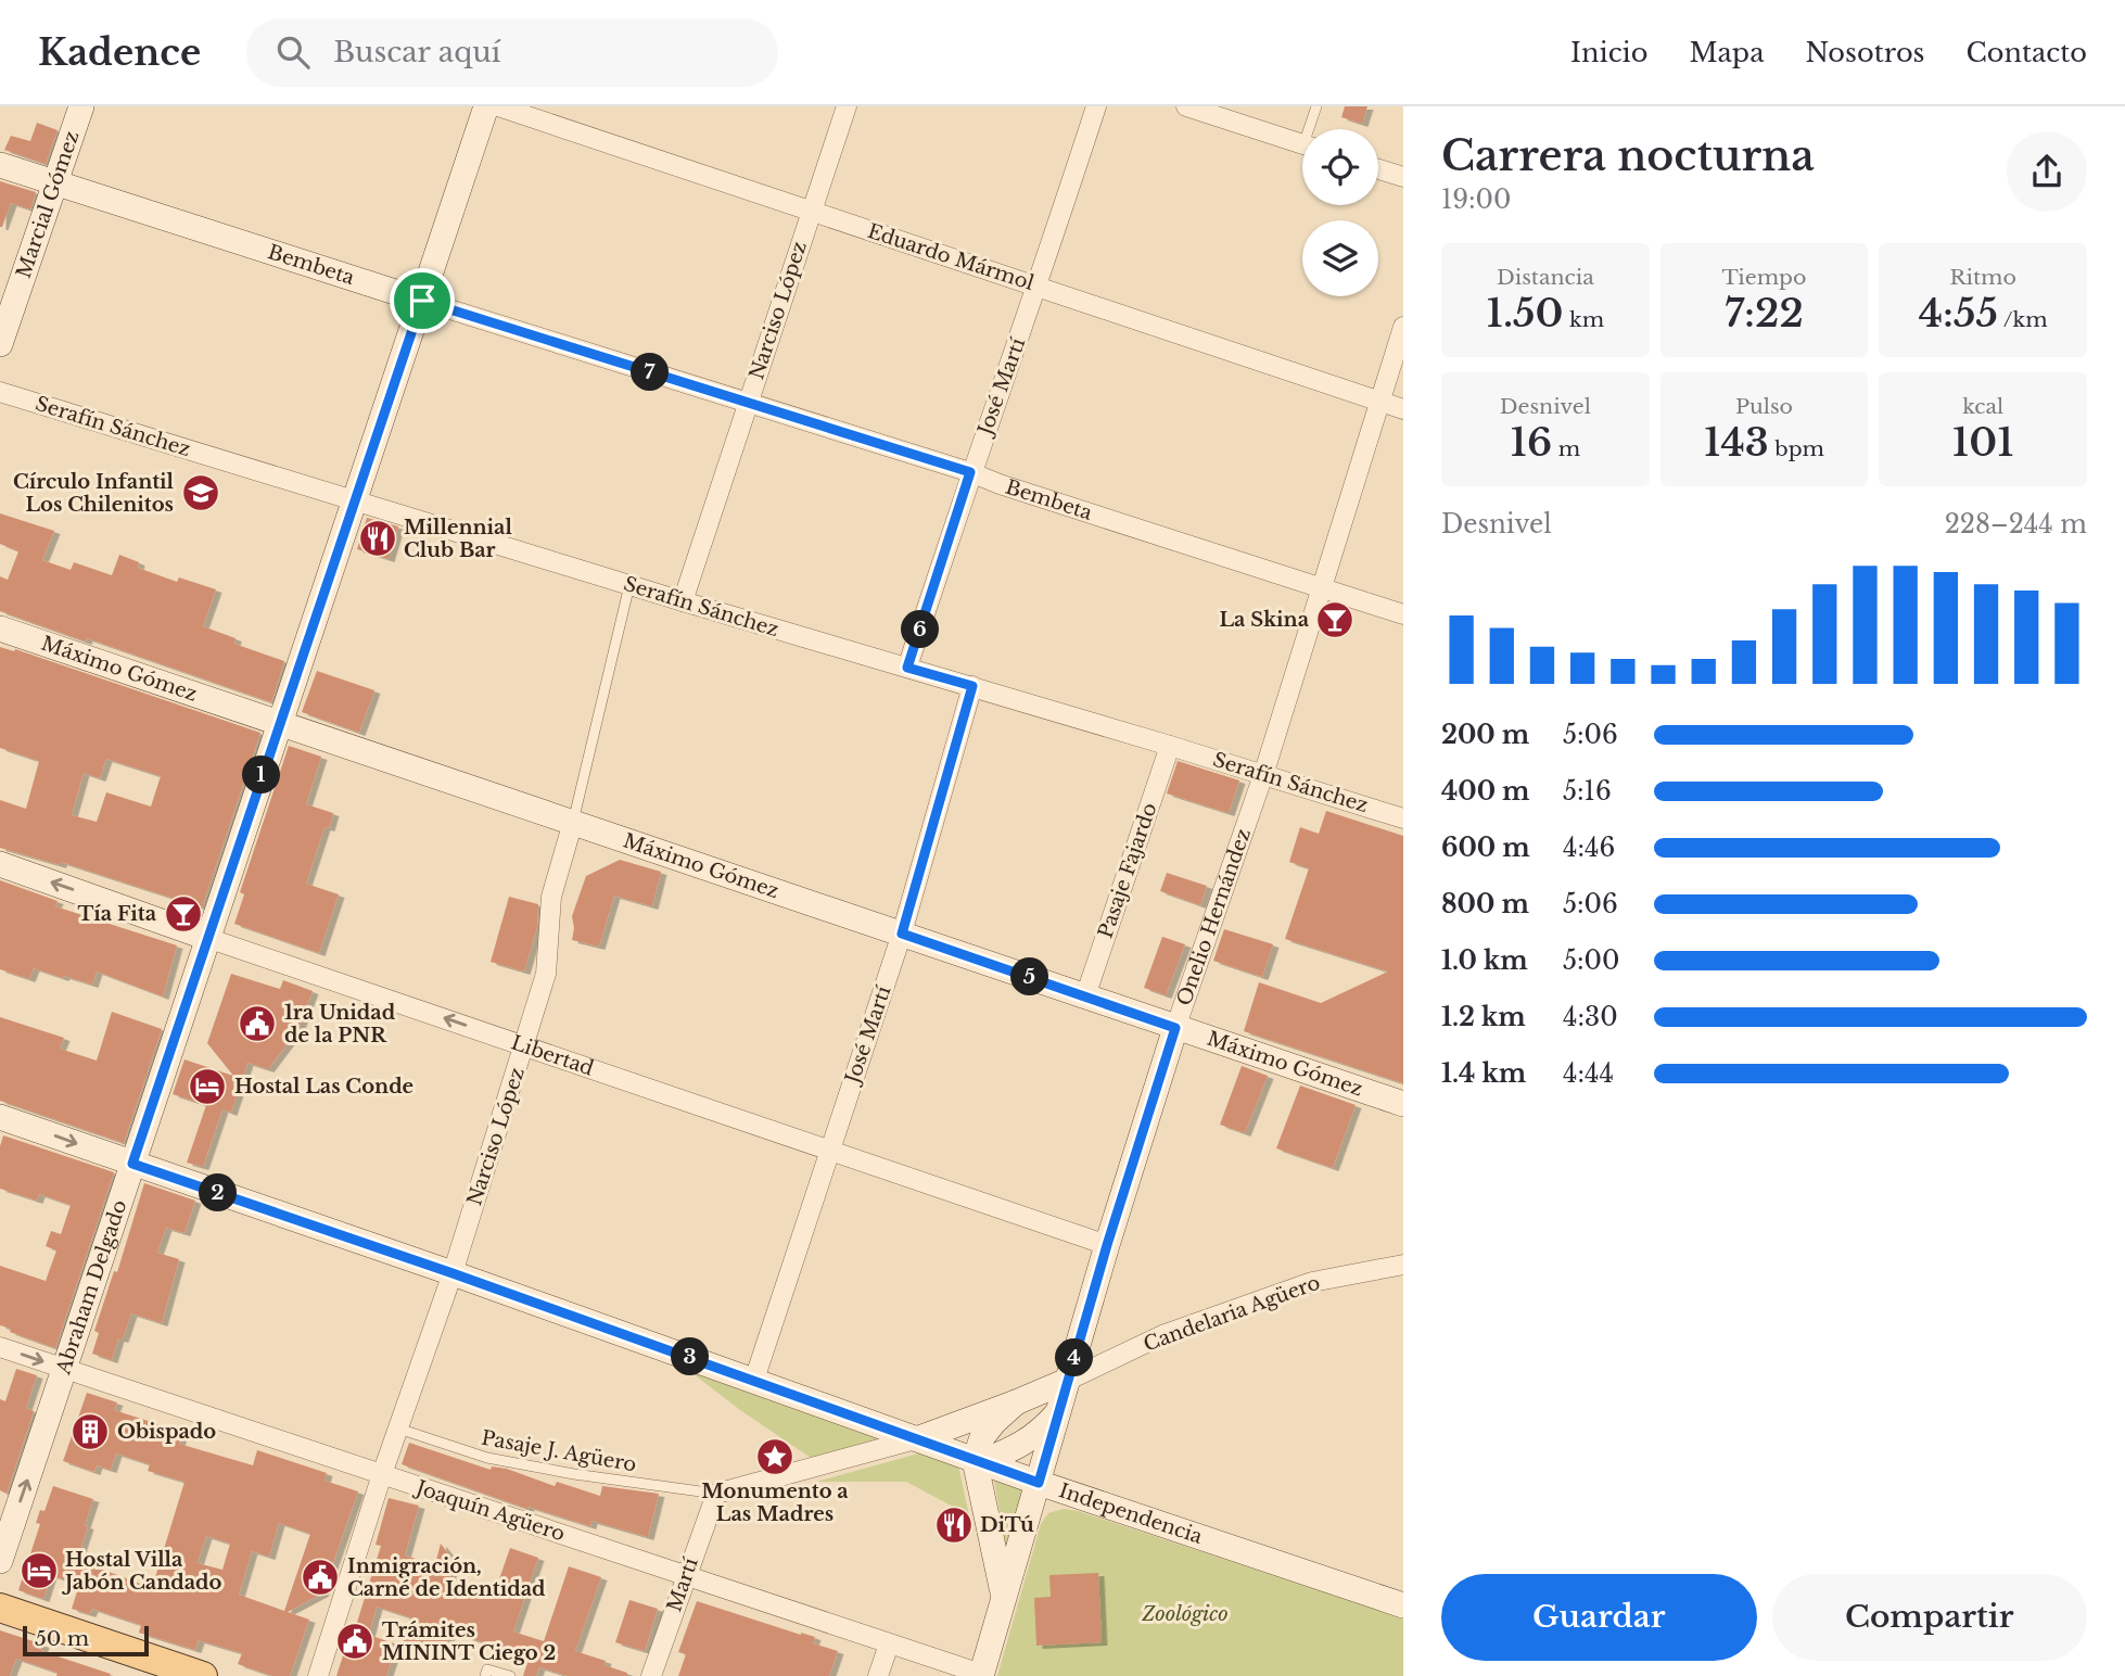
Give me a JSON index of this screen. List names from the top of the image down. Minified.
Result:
{"streets":{"street":["Marcial Gómez","Eduardo Mármol","Bembeta","Narciso López","José Martí","Serafín Sánchez","Máximo Gómez","Pasaje Fajardo","Onelio Hernández","Libertad","Abraham Delgado","Candelaria Agüero","Joaquín Agüero","Independencia","Martí"],"lane":["Pasaje J. Agüero"]},"crossings":[["Marcial Gómez","Bembeta"],["Eduardo Mármol","Narciso López"],["Eduardo Mármol","José Martí"],["Eduardo Mármol","Onelio Hernández"],["Bembeta","Narciso López"],["Bembeta","José Martí"],["Bembeta","Onelio Hernández"],["Bembeta","Abraham Delgado"],["Narciso López","Serafín Sánchez"],["Narciso López","Máximo Gómez"],["Narciso López","Libertad"],["Narciso López","Pasaje J. Agüero"],["Narciso López","Joaquín Agüero"],["Narciso López","Independencia"],["José Martí","Serafín Sánchez"],["José Martí","Máximo Gómez"],["José Martí","Libertad"],["José Martí","Independencia"],["Serafín Sánchez","Pasaje Fajardo"],["Serafín Sánchez","Onelio Hernández"],["Serafín Sánchez","Abraham Delgado"],["Máximo Gómez","Pasaje Fajardo"],["Máximo Gómez","Onelio Hernández"],["Máximo Gómez","Abraham Delgado"],["Onelio Hernández","Libertad"],["Onelio Hernández","Candelaria Agüero"],["Onelio Hernández","Joaquín Agüero"],["Onelio Hernández","Independencia"],["Libertad","Abraham Delgado"],["Abraham Delgado","Joaquín Agüero"],["Abraham Delgado","Independencia"],["Pasaje J. Agüero","Martí"],["Joaquín Agüero","Martí"]],"one_way":["Libertad"],"parks":["Zoológico"],"places":{"school or university":["Círculo Infantil Los Chilenitos"],"restaurant":["Millennial Club Bar","DiTú"],"bar":["La Skina","Tía Fita"],"public building":["1ra Unidad de la PNR","Inmigración, Carné de Identidad","Trámites MININT Ciego 2"],"hotel":["Hostal Las Conde","Hostal Villa Jabón Candado"],"building":["Obispado"],"place":["Monumento a Las Madres"]},"scale_bar":"50 m","page":{"header":"Kadence","search":"Buscar aquí","nav":["Inicio","Mapa","Nosotros","Contacto"],"heading":["Carrera nocturna","19:00"],"stats":[["Distancia","1.50 km"],["Tiempo","7:22"],["Ritmo","4:55 /km"],["Desnivel","16 m"],["Pulso","143 bpm"],["kcal","101"]],"pins":["7","6","1","5","2","3","4"],"chart":["Desnivel","228–244 m"],"list":[{"name":"200 m","note":"5:06"},{"name":"400 m","note":"5:16"},{"name":"600 m","note":"4:46"},{"name":"800 m","note":"5:06"},{"name":"1.0 km","note":"5:00"},{"name":"1.2 km","note":"4:30"},{"name":"1.4 km","note":"4:44"}],"buttons":["Guardar","Compartir"],"scale":"50 m"}}
